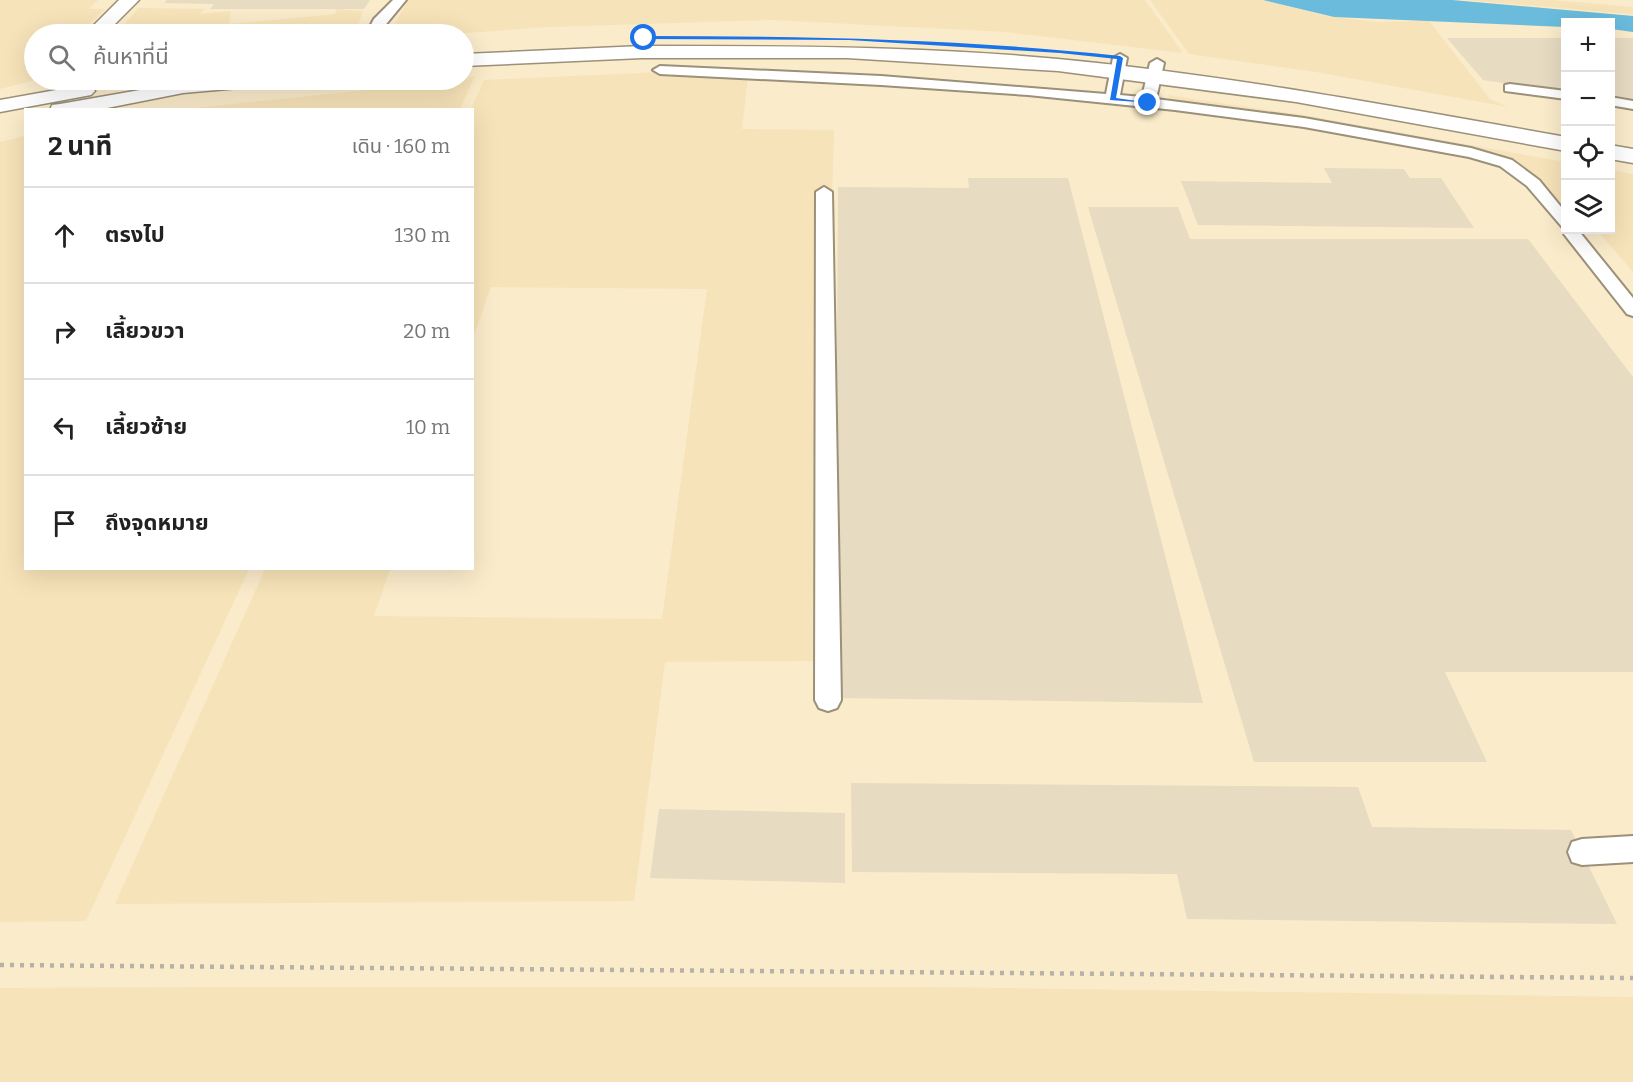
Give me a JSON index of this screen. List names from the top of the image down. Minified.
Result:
{"page":{"map_buttons":["+","−"],"search":"ค้นหาที่นี่","heading":["2 นาที","เดิน · 160 m"],"list":[["ตรงไป","130 m"],["เลี้ยวขวา","20 m"],["เลี้ยวซ้าย","10 m"],"ถึงจุดหมาย"]}}
